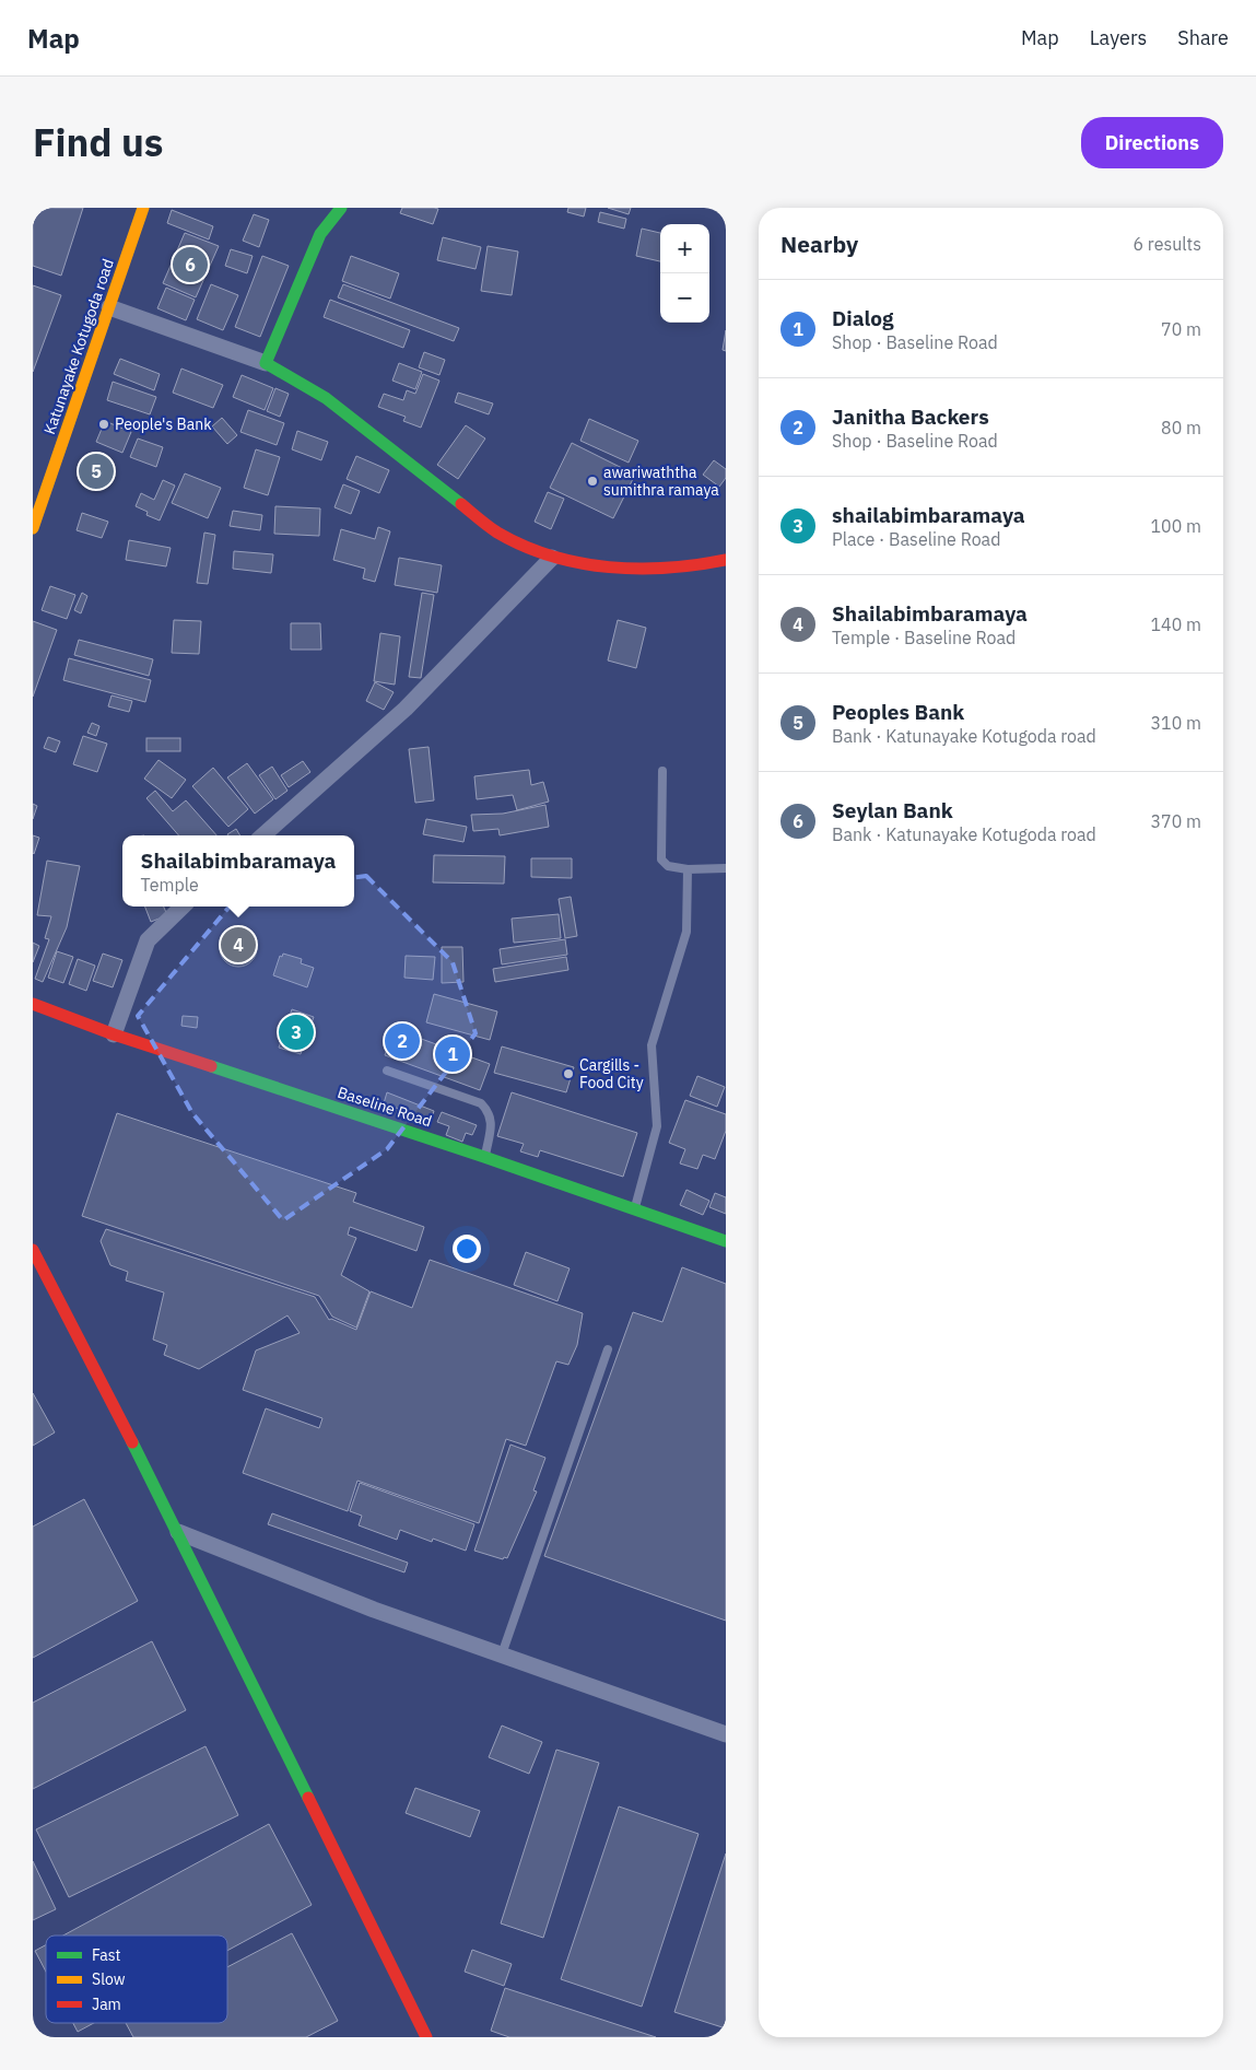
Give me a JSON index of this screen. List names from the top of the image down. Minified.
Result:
{"streets":{"street":["Katunayake Kotugoda road","Baseline Road"]},"places":["People's Bank","awariwaththa sumithra ramaya","Cargills - Food City"],"legend":["Fast","Slow","Jam"],"page":{"header":"Map","nav":["Map","Layers","Share"],"title":"Find us","buttons":"Directions","heading":["Nearby","6 results"],"map_buttons":["+","−"],"pins":["6","5","4","3","2","1"],"list":[{"mark":"1","name":"Dialog","note":"Shop · Baseline Road","value":"70 m"},{"mark":"2","name":"Janitha Backers","note":"Shop · Baseline Road","value":"80 m"},{"mark":"3","name":"shailabimbaramaya","note":"Place · Baseline Road","value":"100 m"},{"mark":"4","name":"Shailabimbaramaya","note":"Temple · Baseline Road","value":"140 m"},{"mark":"5","name":"Peoples Bank","note":"Bank · Katunayake Kotugoda road","value":"310 m"},{"mark":"6","name":"Seylan Bank","note":"Bank · Katunayake Kotugoda road","value":"370 m"}],"popup":["Shailabimbaramaya","Temple"]}}
